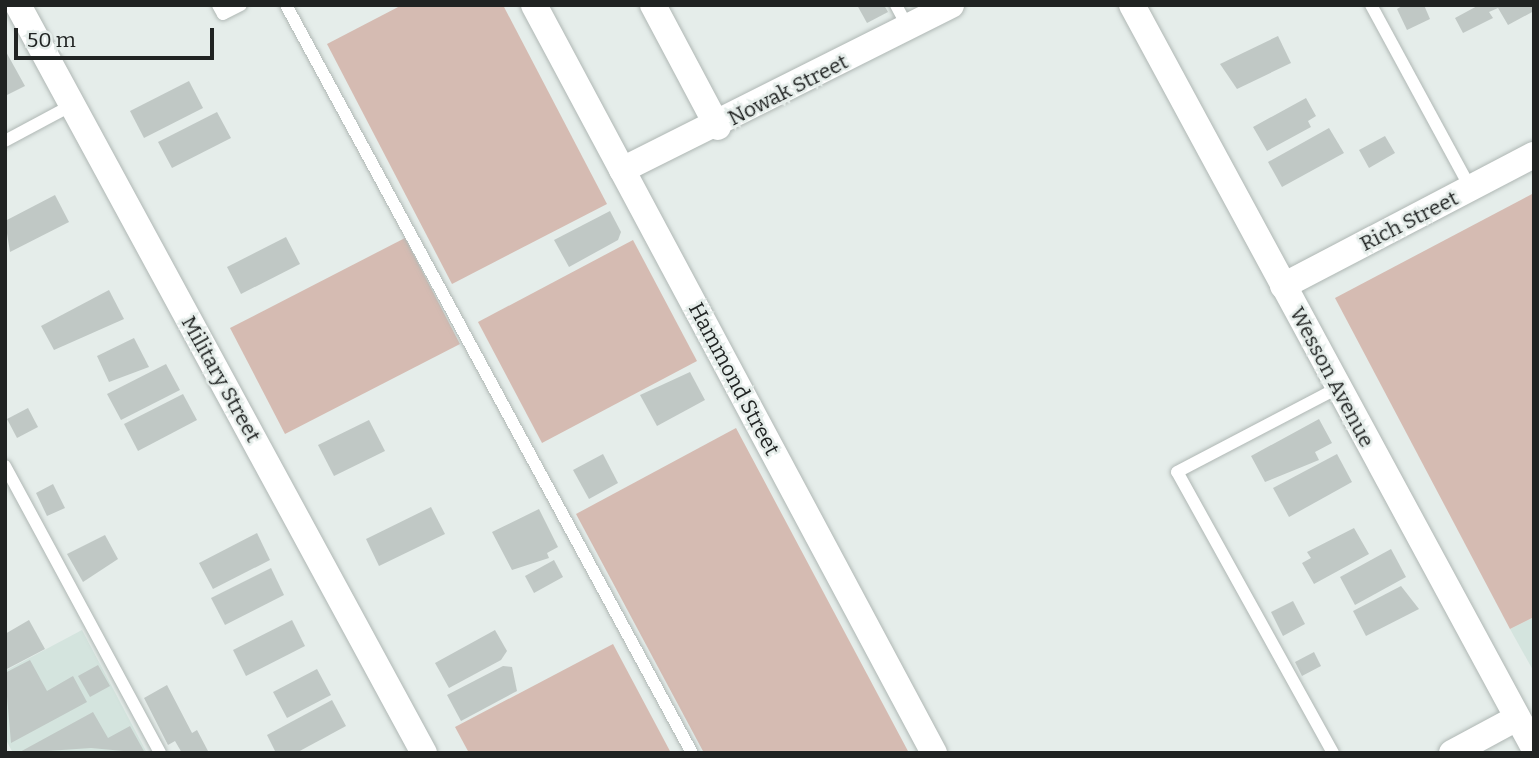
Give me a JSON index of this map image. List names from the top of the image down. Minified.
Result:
{"streets":{"street":["Nowak Street","Rich Street","Wesson Avenue","Military Street","Hammond Street"]},"crossings":[["Nowak Street","Hammond Street"],["Rich Street","Wesson Avenue"]],"scale_bar":"50 m"}
